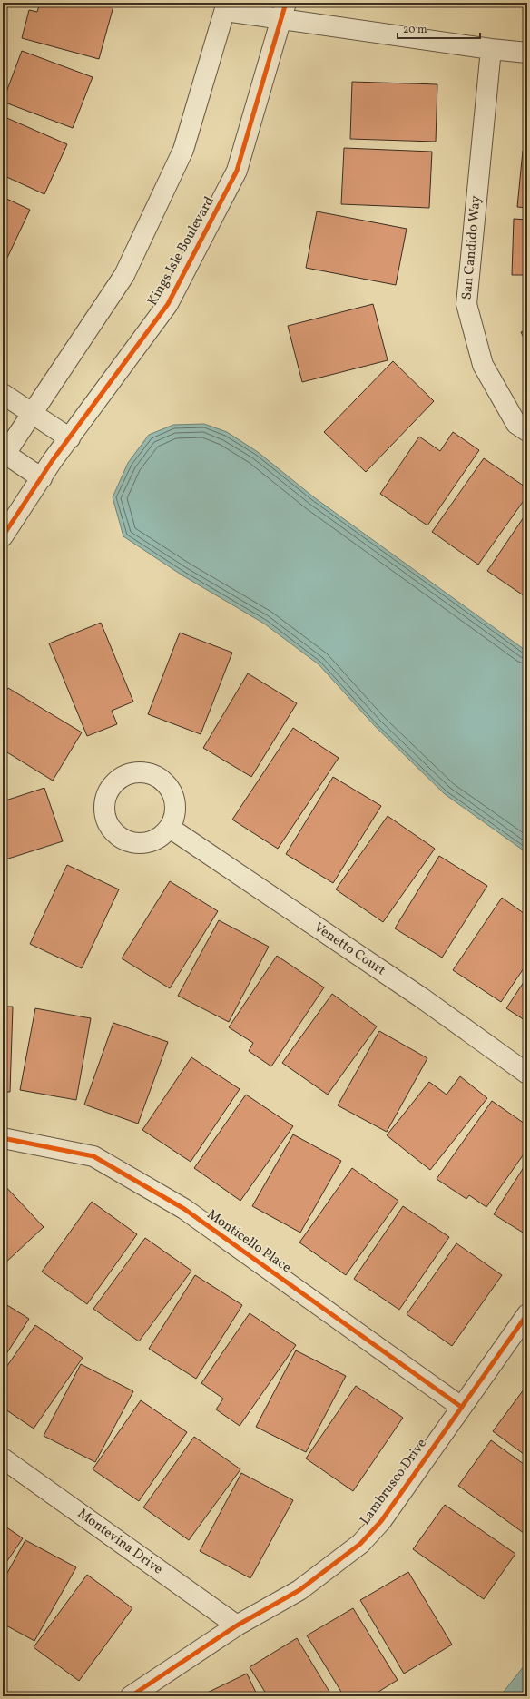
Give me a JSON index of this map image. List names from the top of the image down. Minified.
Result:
{"streets":{"street":["San Candido Way","Kings Isle Boulevard","Venetto Court","Monticello Place","Lambrusco Drive","Montevina Drive"]},"crossings":[["Monticello Place","Lambrusco Drive"],["Lambrusco Drive","Montevina Drive"]],"scale_bar":"20 m"}
